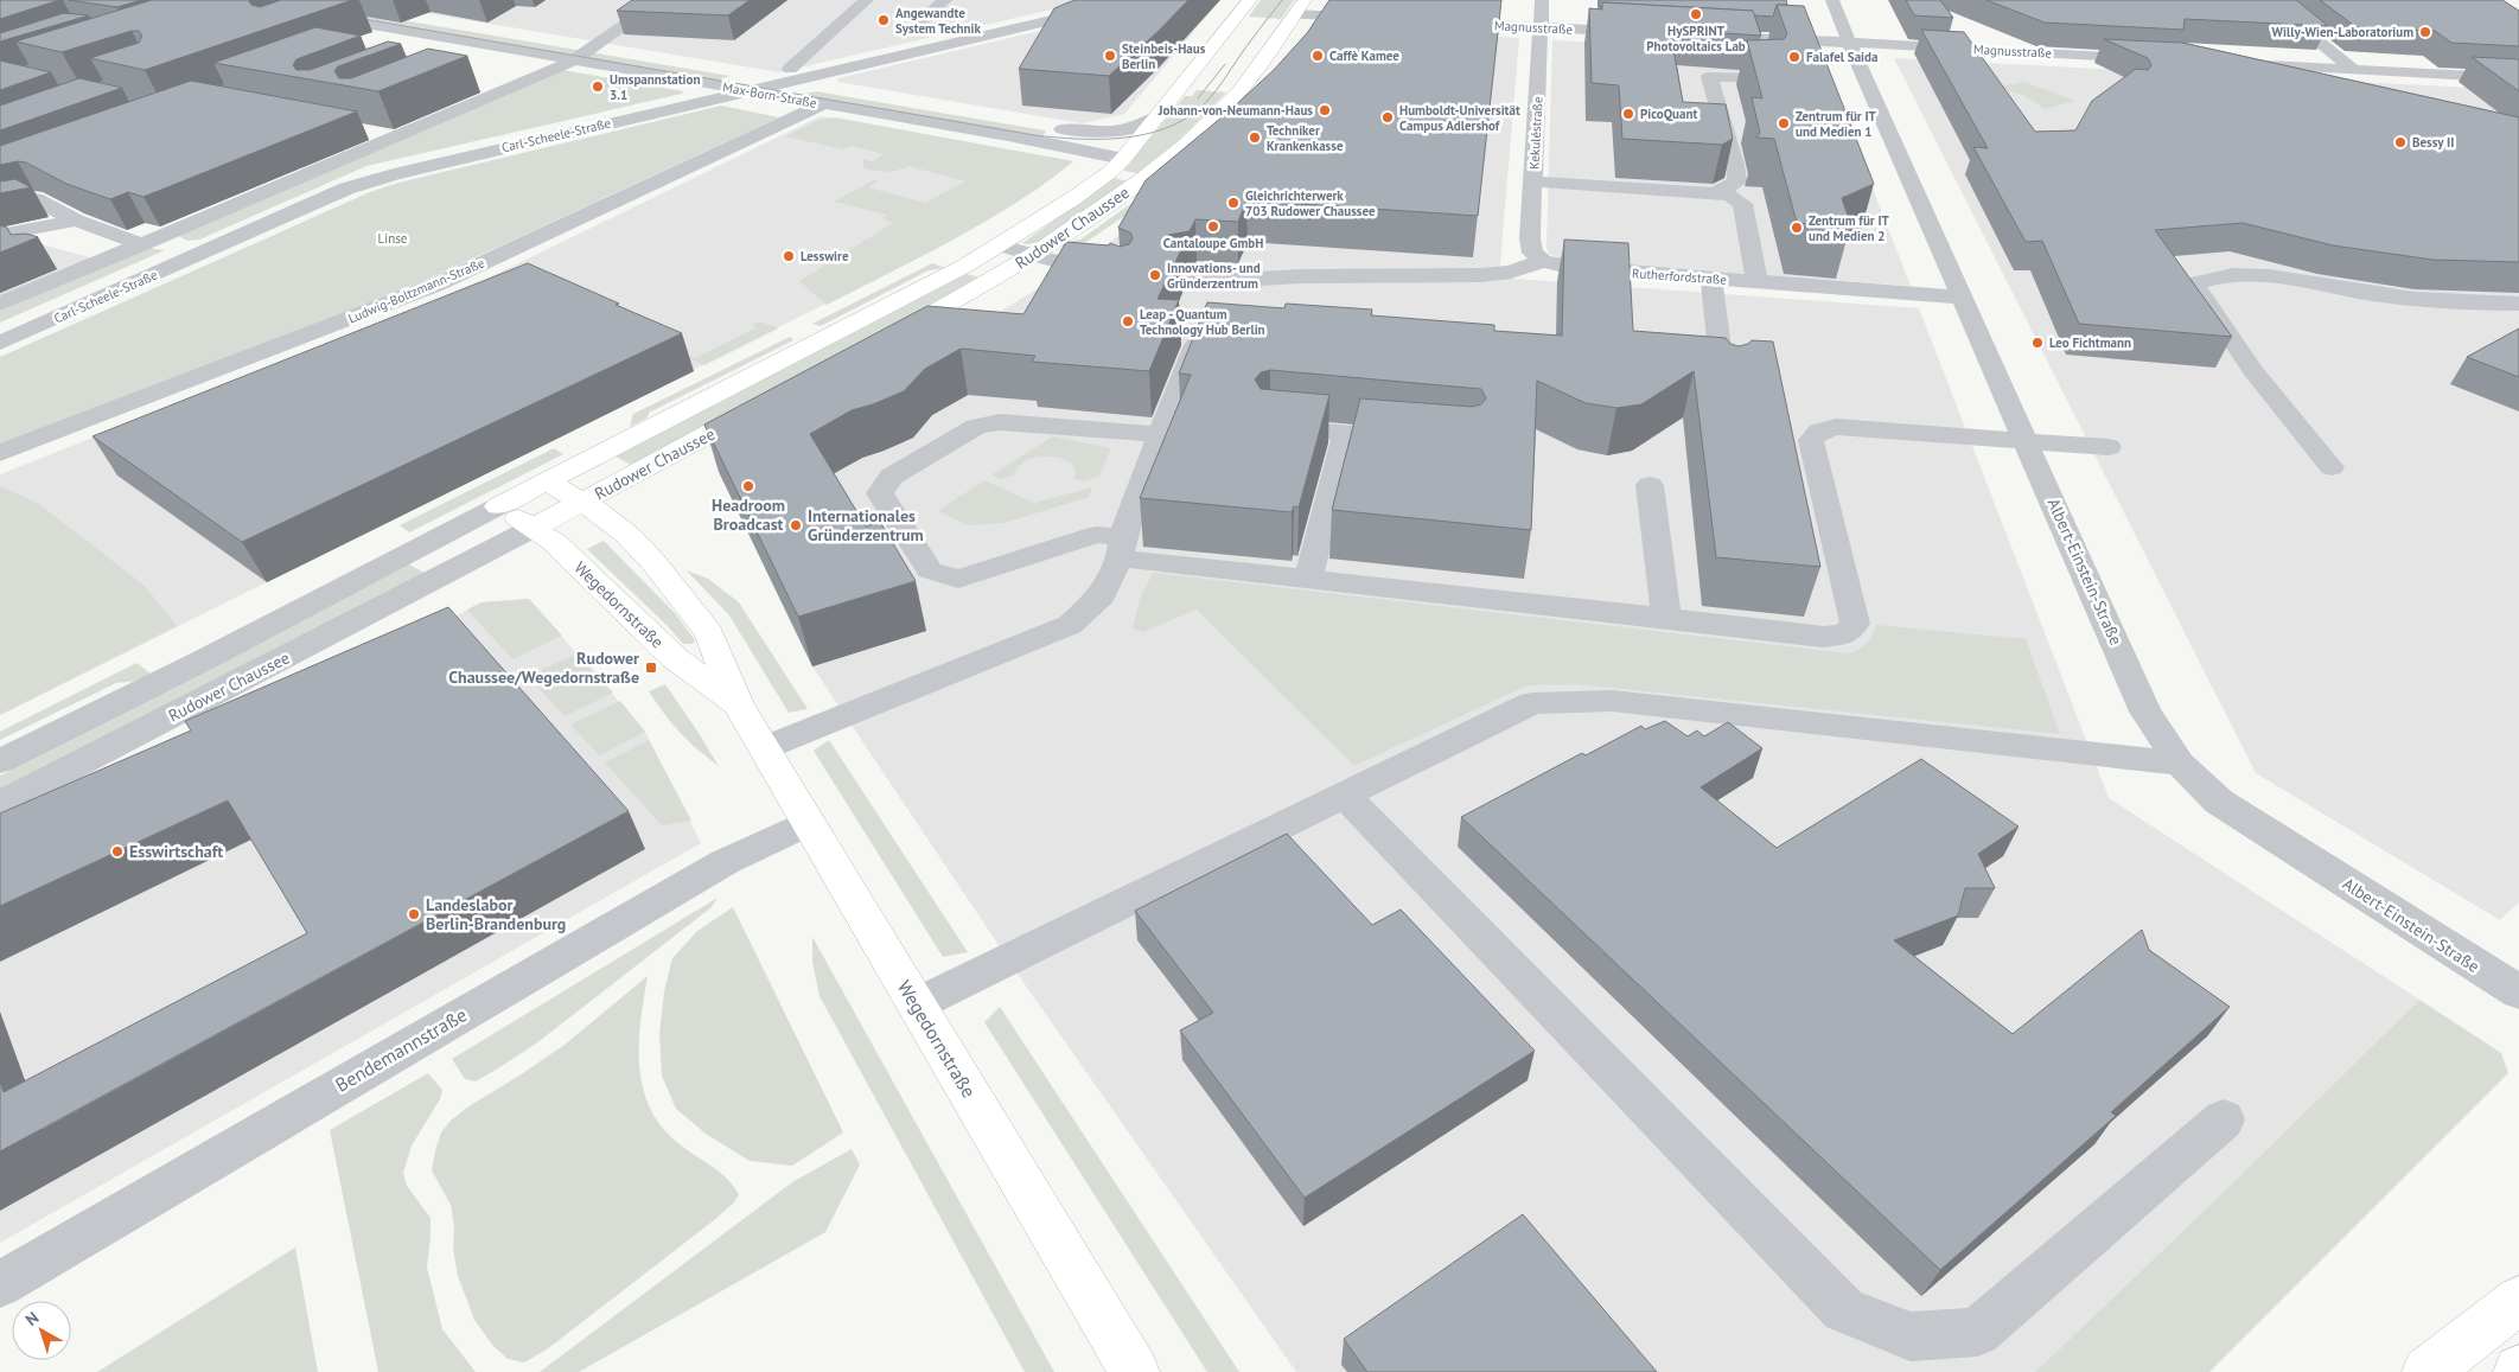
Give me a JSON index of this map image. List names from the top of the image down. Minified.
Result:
{"streets":{"main road":["Rudower Chaussee","Wegedornstraße"],"street":["Magnusstraße","Max-Born-Straße","Kekuléstraße","Carl-Scheele-Straße","Rutherfordstraße","Ludwig-Boltzmann-Straße","Albert-Einstein-Straße","Bendemannstraße"]},"crossings":[["Magnusstraße","Kekuléstraße"],["Magnusstraße","Albert-Einstein-Straße"],["Max-Born-Straße","Carl-Scheele-Straße"],["Max-Born-Straße","Rudower Chaussee"],["Max-Born-Straße","Ludwig-Boltzmann-Straße"],["Kekuléstraße","Rutherfordstraße"],["Rudower Chaussee","Wegedornstraße"],["Rutherfordstraße","Albert-Einstein-Straße"],["Wegedornstraße","Bendemannstraße"]],"parks":["Linse"],"places":{"other":["HySPRINT Photovoltaics Lab","Angewandte System Technik","Willy-Wien-Laboratorium","Steinbeis-Haus Berlin","Caffè Kamee","Falafel Saida","Umspannstation 3.1","Johann-von-Neumann-Haus","PicoQuant","Humboldt-Universität Campus Adlershof","Zentrum für IT und Medien 1","Techniker Krankenkasse","Bessy II","Gleichrichterwerk 703 Rudower Chaussee","Cantaloupe GmbH","Zentrum für IT und Medien 2","Lesswire","Innovations- und Gründerzentrum","Leap - Quantum Technology Hub Berlin","Leo Fichtmann","Headroom Broadcast","Internationales Gründerzentrum","Esswirtschaft","Landeslabor Berlin-Brandenburg"],"transit":["Rudower Chaussee/Wegedornstraße"]},"north":"top left"}
